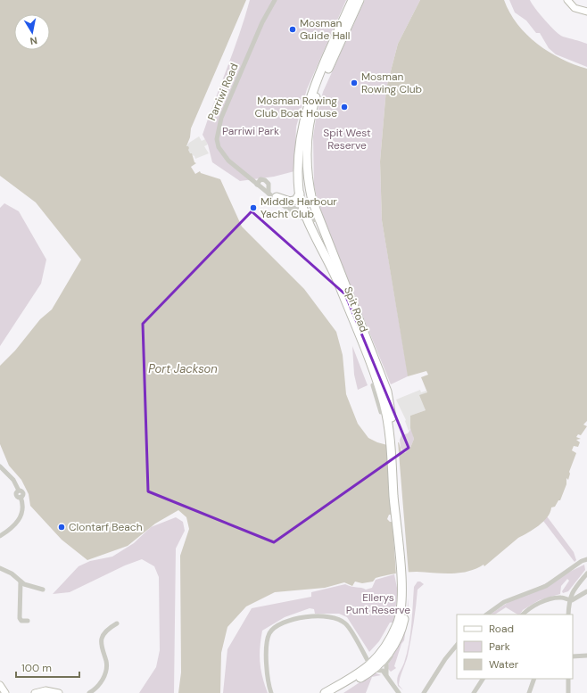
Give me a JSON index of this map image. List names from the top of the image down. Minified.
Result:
{"streets":{"highway":["Spit Road"],"street":["Parriwi Road"]},"crossings":[["Parriwi Road","Spit Road"]],"water":["Port Jackson"],"parks":["Parriwi Park","Spit West Reserve","Ellerys Punt Reserve"],"places":["Mosman Guide Hall","Mosman Rowing Club","Mosman Rowing Club Boat House","Middle Harbour Yacht Club","Clontarf Beach"],"legend":["Road","Park","Water"],"scale_bar":"100 m","north":"bottom"}
